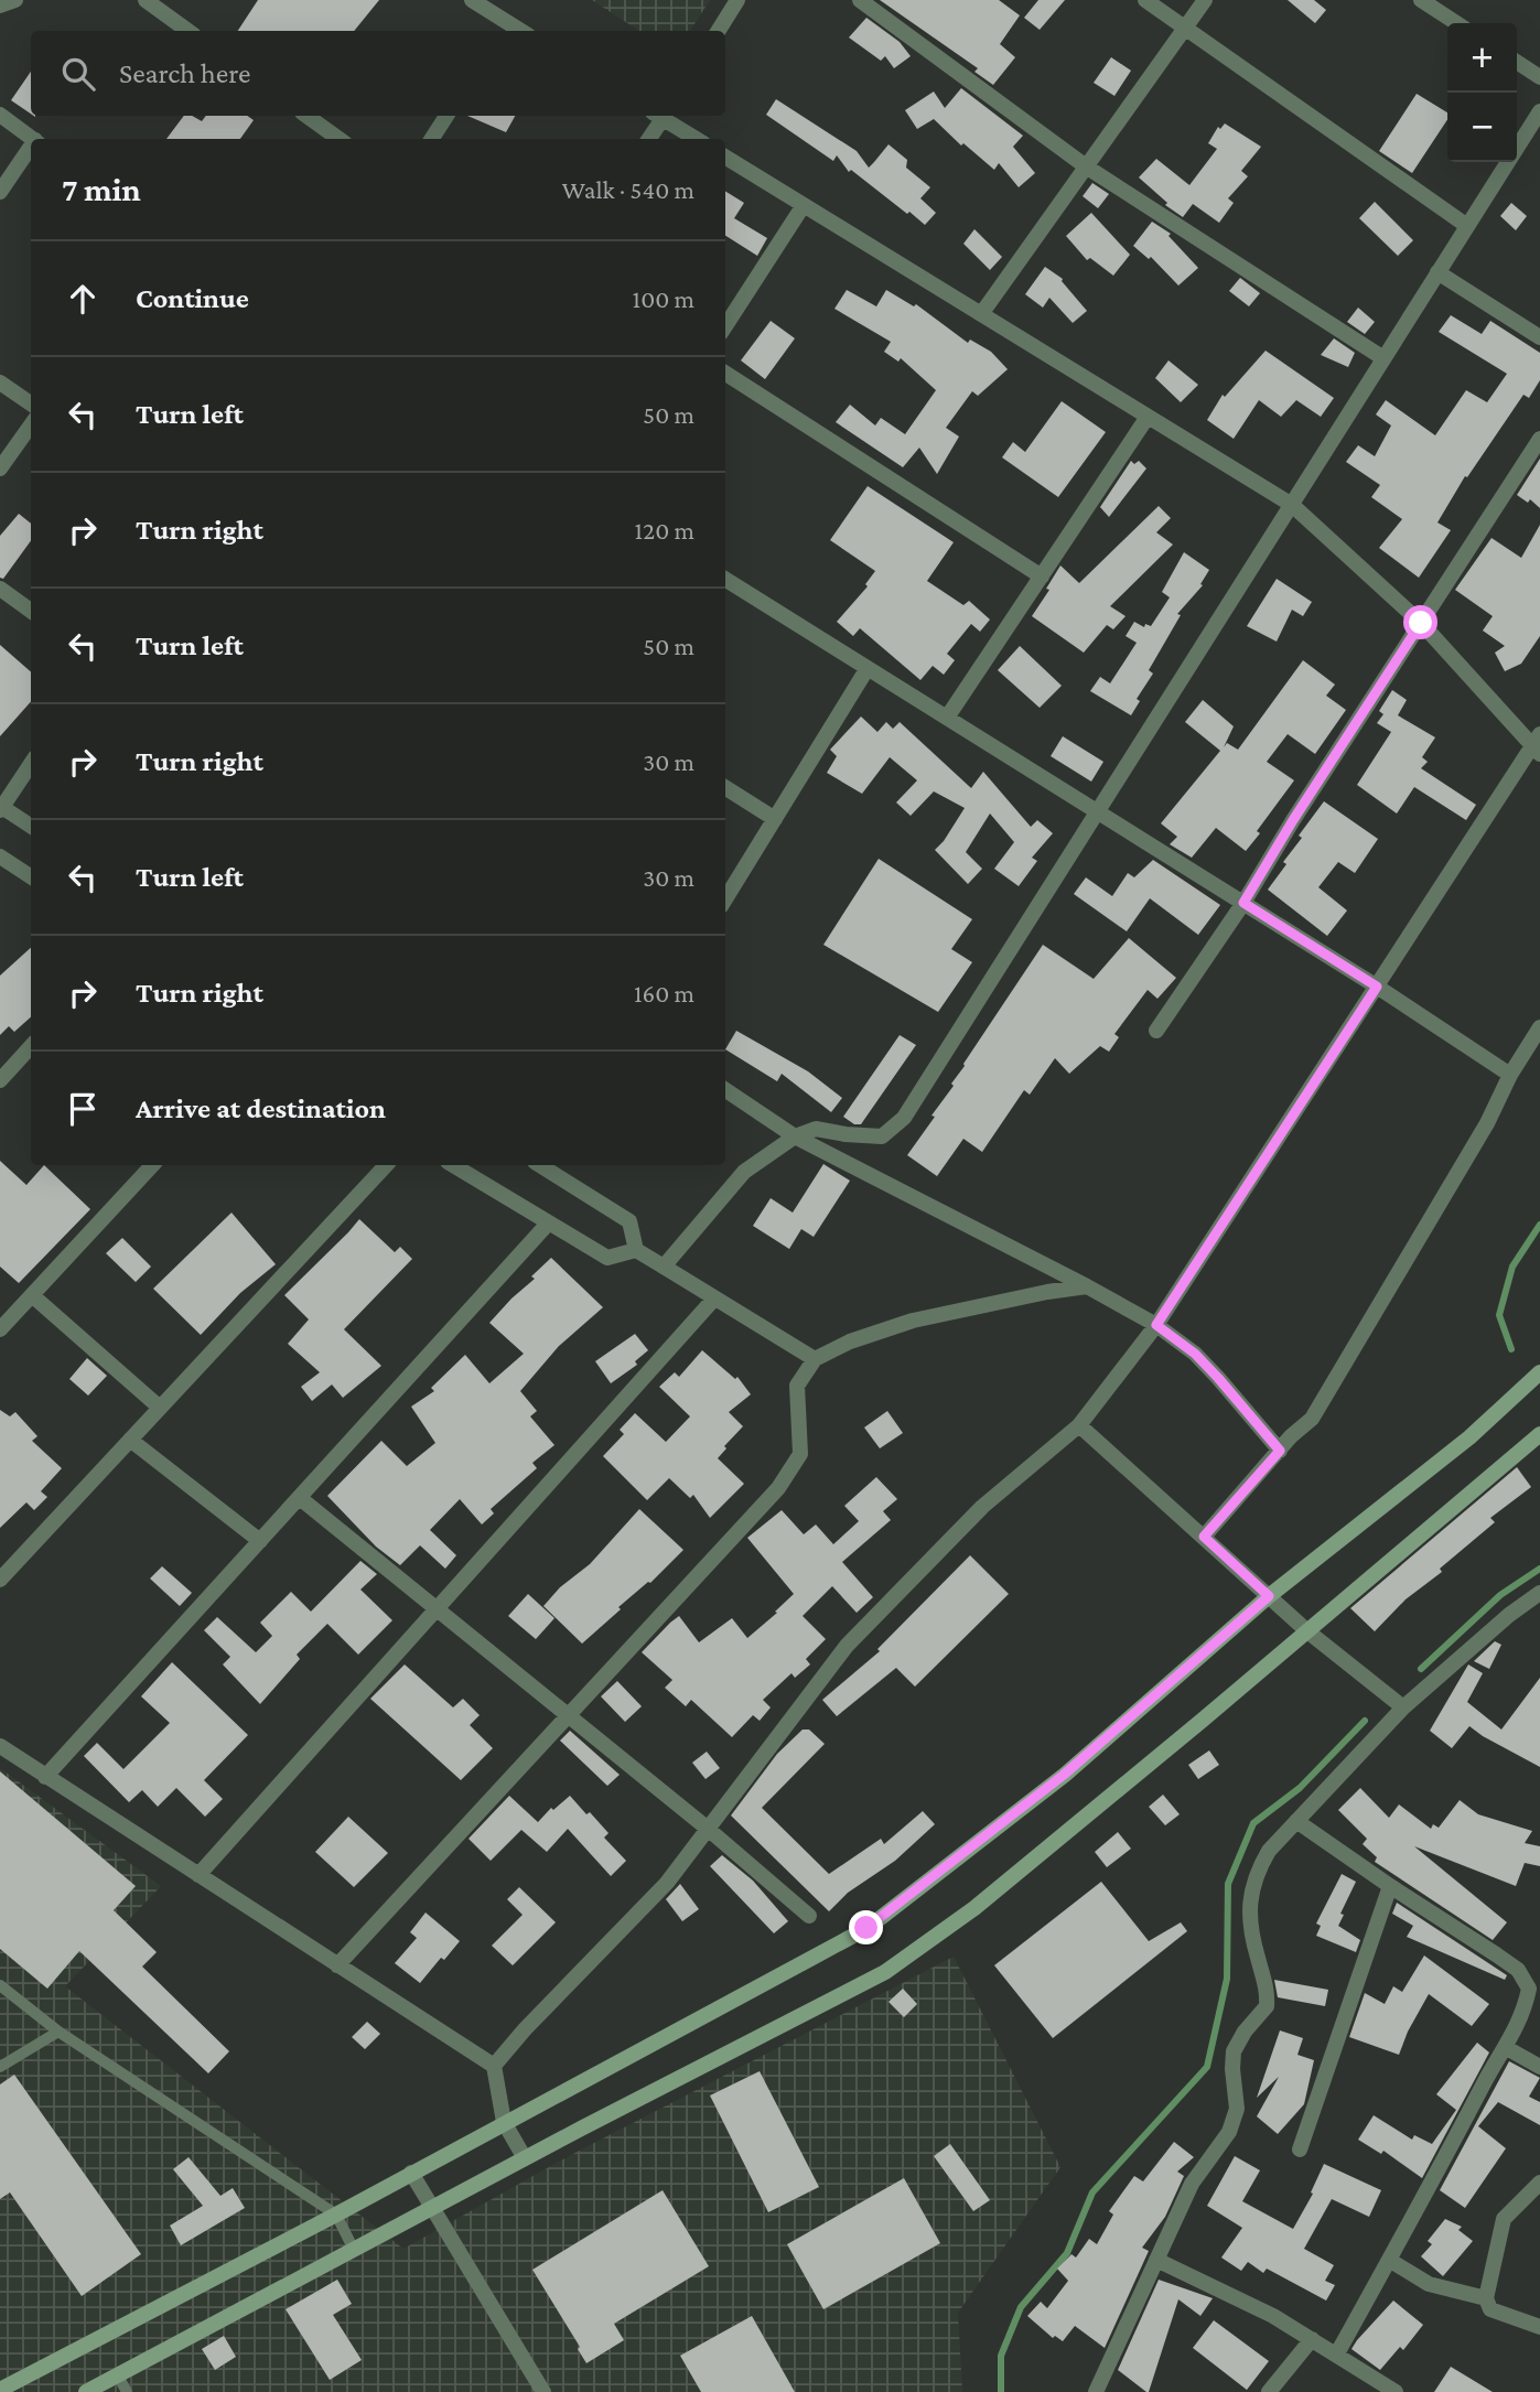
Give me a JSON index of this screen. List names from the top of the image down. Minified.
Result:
{"page":{"map_buttons":["+","−"],"search":"Search here","heading":["7 min","Walk · 540 m"],"list":[["Continue","100 m"],["Turn left","50 m"],["Turn right","120 m"],["Turn left","50 m"],["Turn right","30 m"],["Turn left","30 m"],["Turn right","160 m"],"Arrive at destination"]}}
